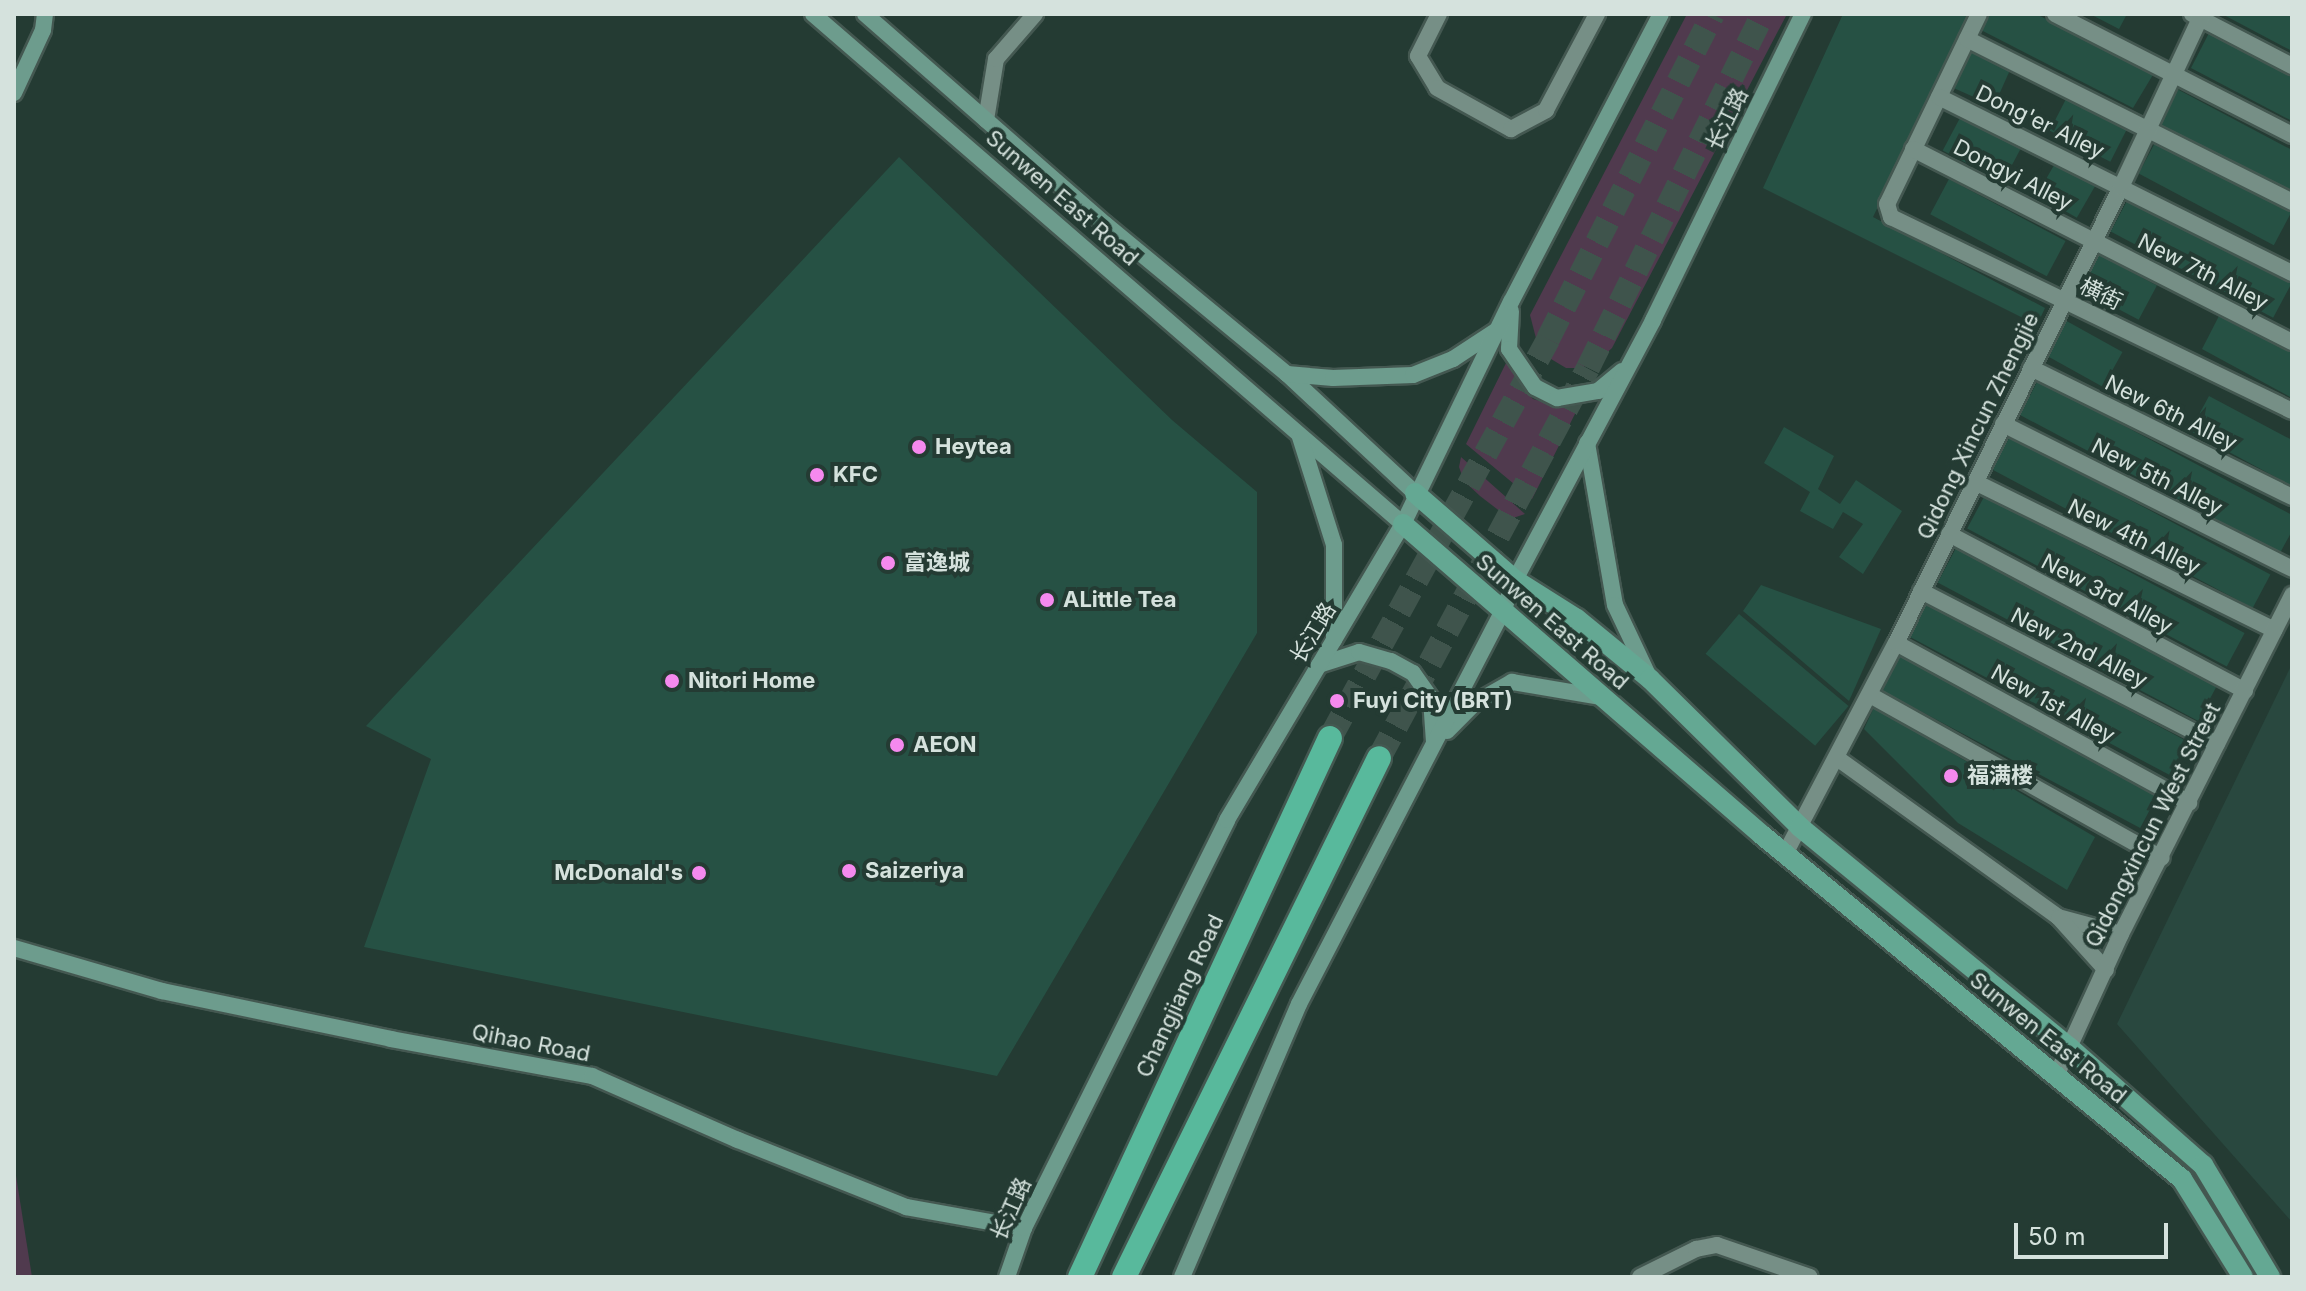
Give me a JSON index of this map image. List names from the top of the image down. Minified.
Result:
{"streets":{"highway":["Changjiang Road"],"main road":["长江路","Sunwen East Road","Qihao Road"],"street":["Dong'er Alley","Dongyi Alley","New 7th Alley","横街","New 6th Alley","Qidong Xincun Zhengjie","New 5th Alley","New 4th Alley","New 3rd Alley","New 2nd Alley","New 1st Alley","Qidongxincun West Street"]},"crossings":[["长江路","Sunwen East Road"],["长江路","Qihao Road"],["Dong'er Alley","Qidong Xincun Zhengjie"],["Dongyi Alley","New 7th Alley"],["Dongyi Alley","横街"],["Dongyi Alley","Qidong Xincun Zhengjie"],["Sunwen East Road","Qidong Xincun Zhengjie"],["Sunwen East Road","Qidongxincun West Street"],["New 7th Alley","Qidong Xincun Zhengjie"],["横街","Qidong Xincun Zhengjie"],["New 6th Alley","Qidong Xincun Zhengjie"],["Qidong Xincun Zhengjie","New 5th Alley"],["Qidong Xincun Zhengjie","New 4th Alley"],["Qidong Xincun Zhengjie","New 3rd Alley"],["Qidong Xincun Zhengjie","New 2nd Alley"],["Qidong Xincun Zhengjie","New 1st Alley"],["New 4th Alley","Qidongxincun West Street"],["New 3rd Alley","Qidongxincun West Street"],["New 2nd Alley","Qidongxincun West Street"],["New 1st Alley","Qidongxincun West Street"]],"places":["Heytea","KFC","富逸城","ALittle Tea","Nitori Home","Fuyi City (BRT)","AEON","福满楼","Saizeriya","McDonald's"],"scale_bar":"50 m"}
